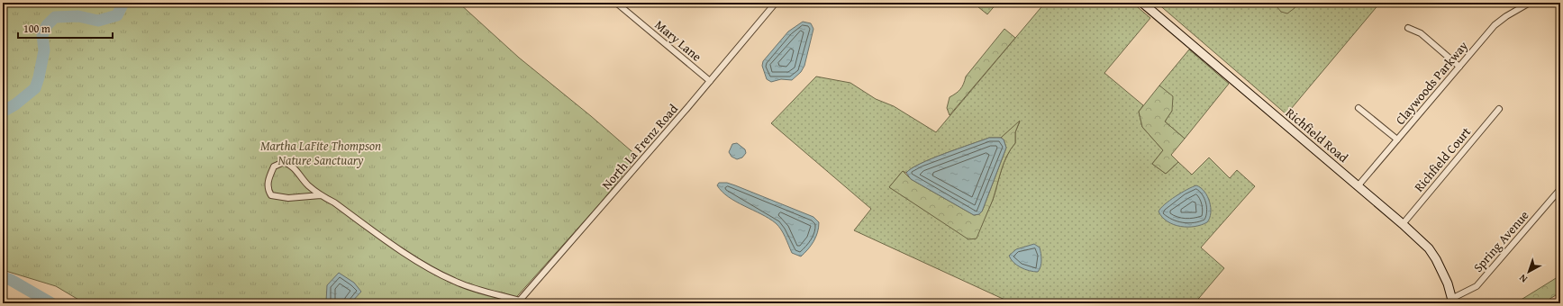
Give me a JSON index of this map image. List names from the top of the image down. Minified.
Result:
{"streets":{"street":["Mary Lane","Claywoods Parkway","Richfield Road","North La Frenz Road","Richfield Court","Spring Avenue"]},"crossings":[["Mary Lane","North La Frenz Road"],["Claywoods Parkway","Richfield Road"],["Richfield Road","Richfield Court"],["Richfield Road","Spring Avenue"]],"parks":["Martha LaFite Thompson Nature Sanctuary"],"scale_bar":"100 m","north":"bottom left"}
